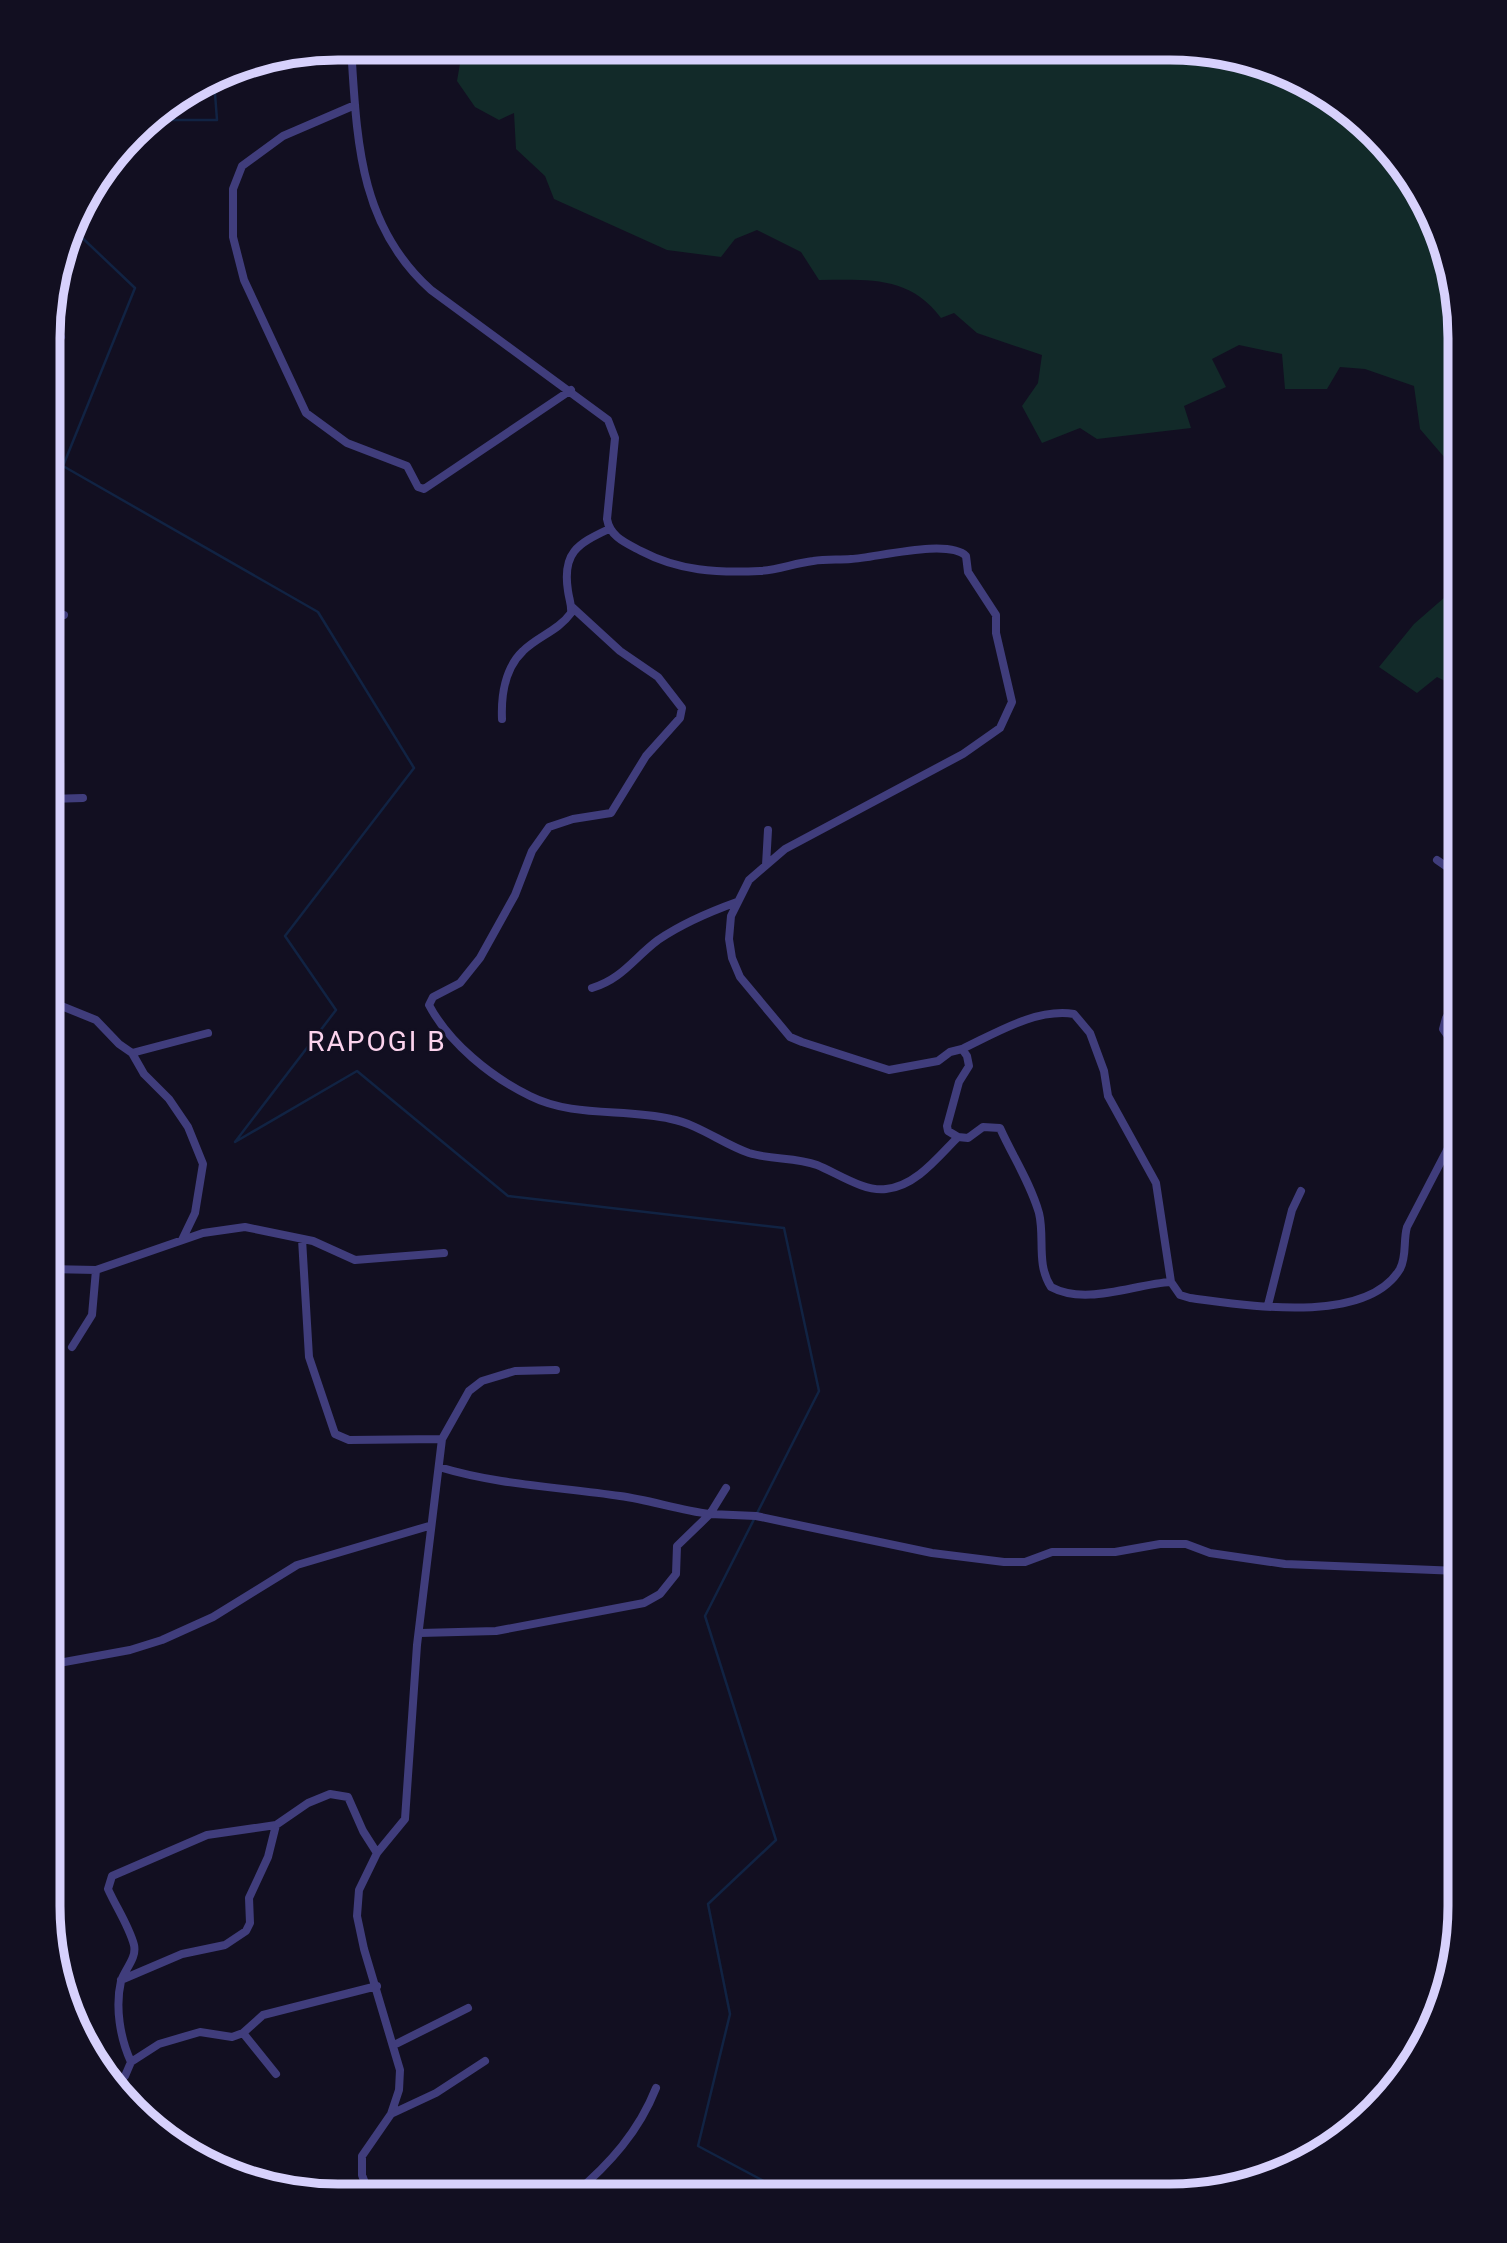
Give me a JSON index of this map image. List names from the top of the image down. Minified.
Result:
{"districts":["RAPOGI B"]}
